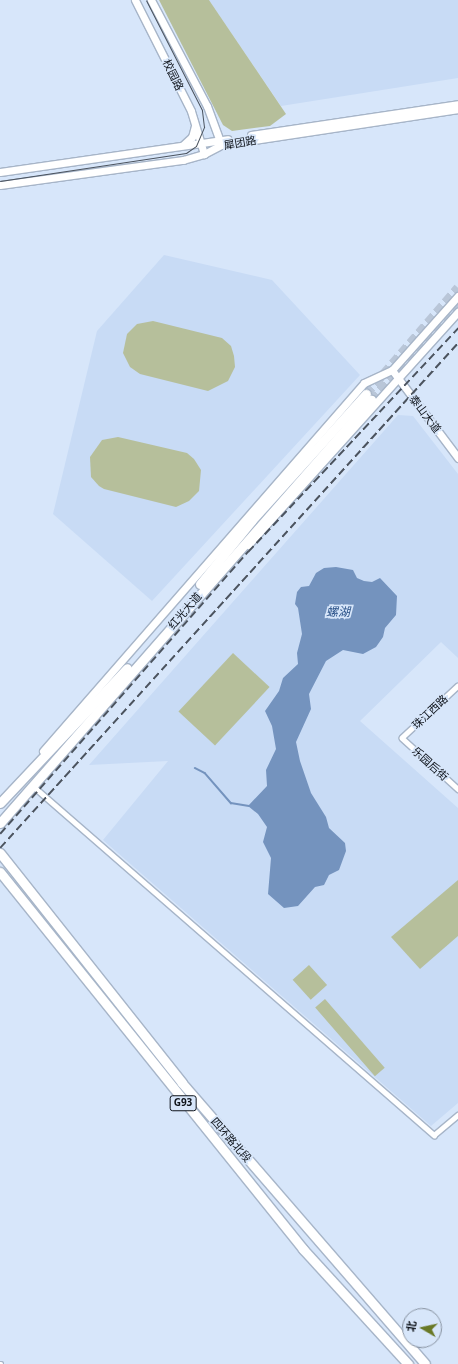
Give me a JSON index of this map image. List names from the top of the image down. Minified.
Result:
{"streets":{"highway":["红光大道","G93","四环路北段"],"main road":["校园路","犀团路","泰山大道"],"street":["珠江西路","乐园后街"]},"crossings":[["校园路","犀团路"],["珠江西路","乐园后街"]],"water":["螺湖"],"north":"left"}
